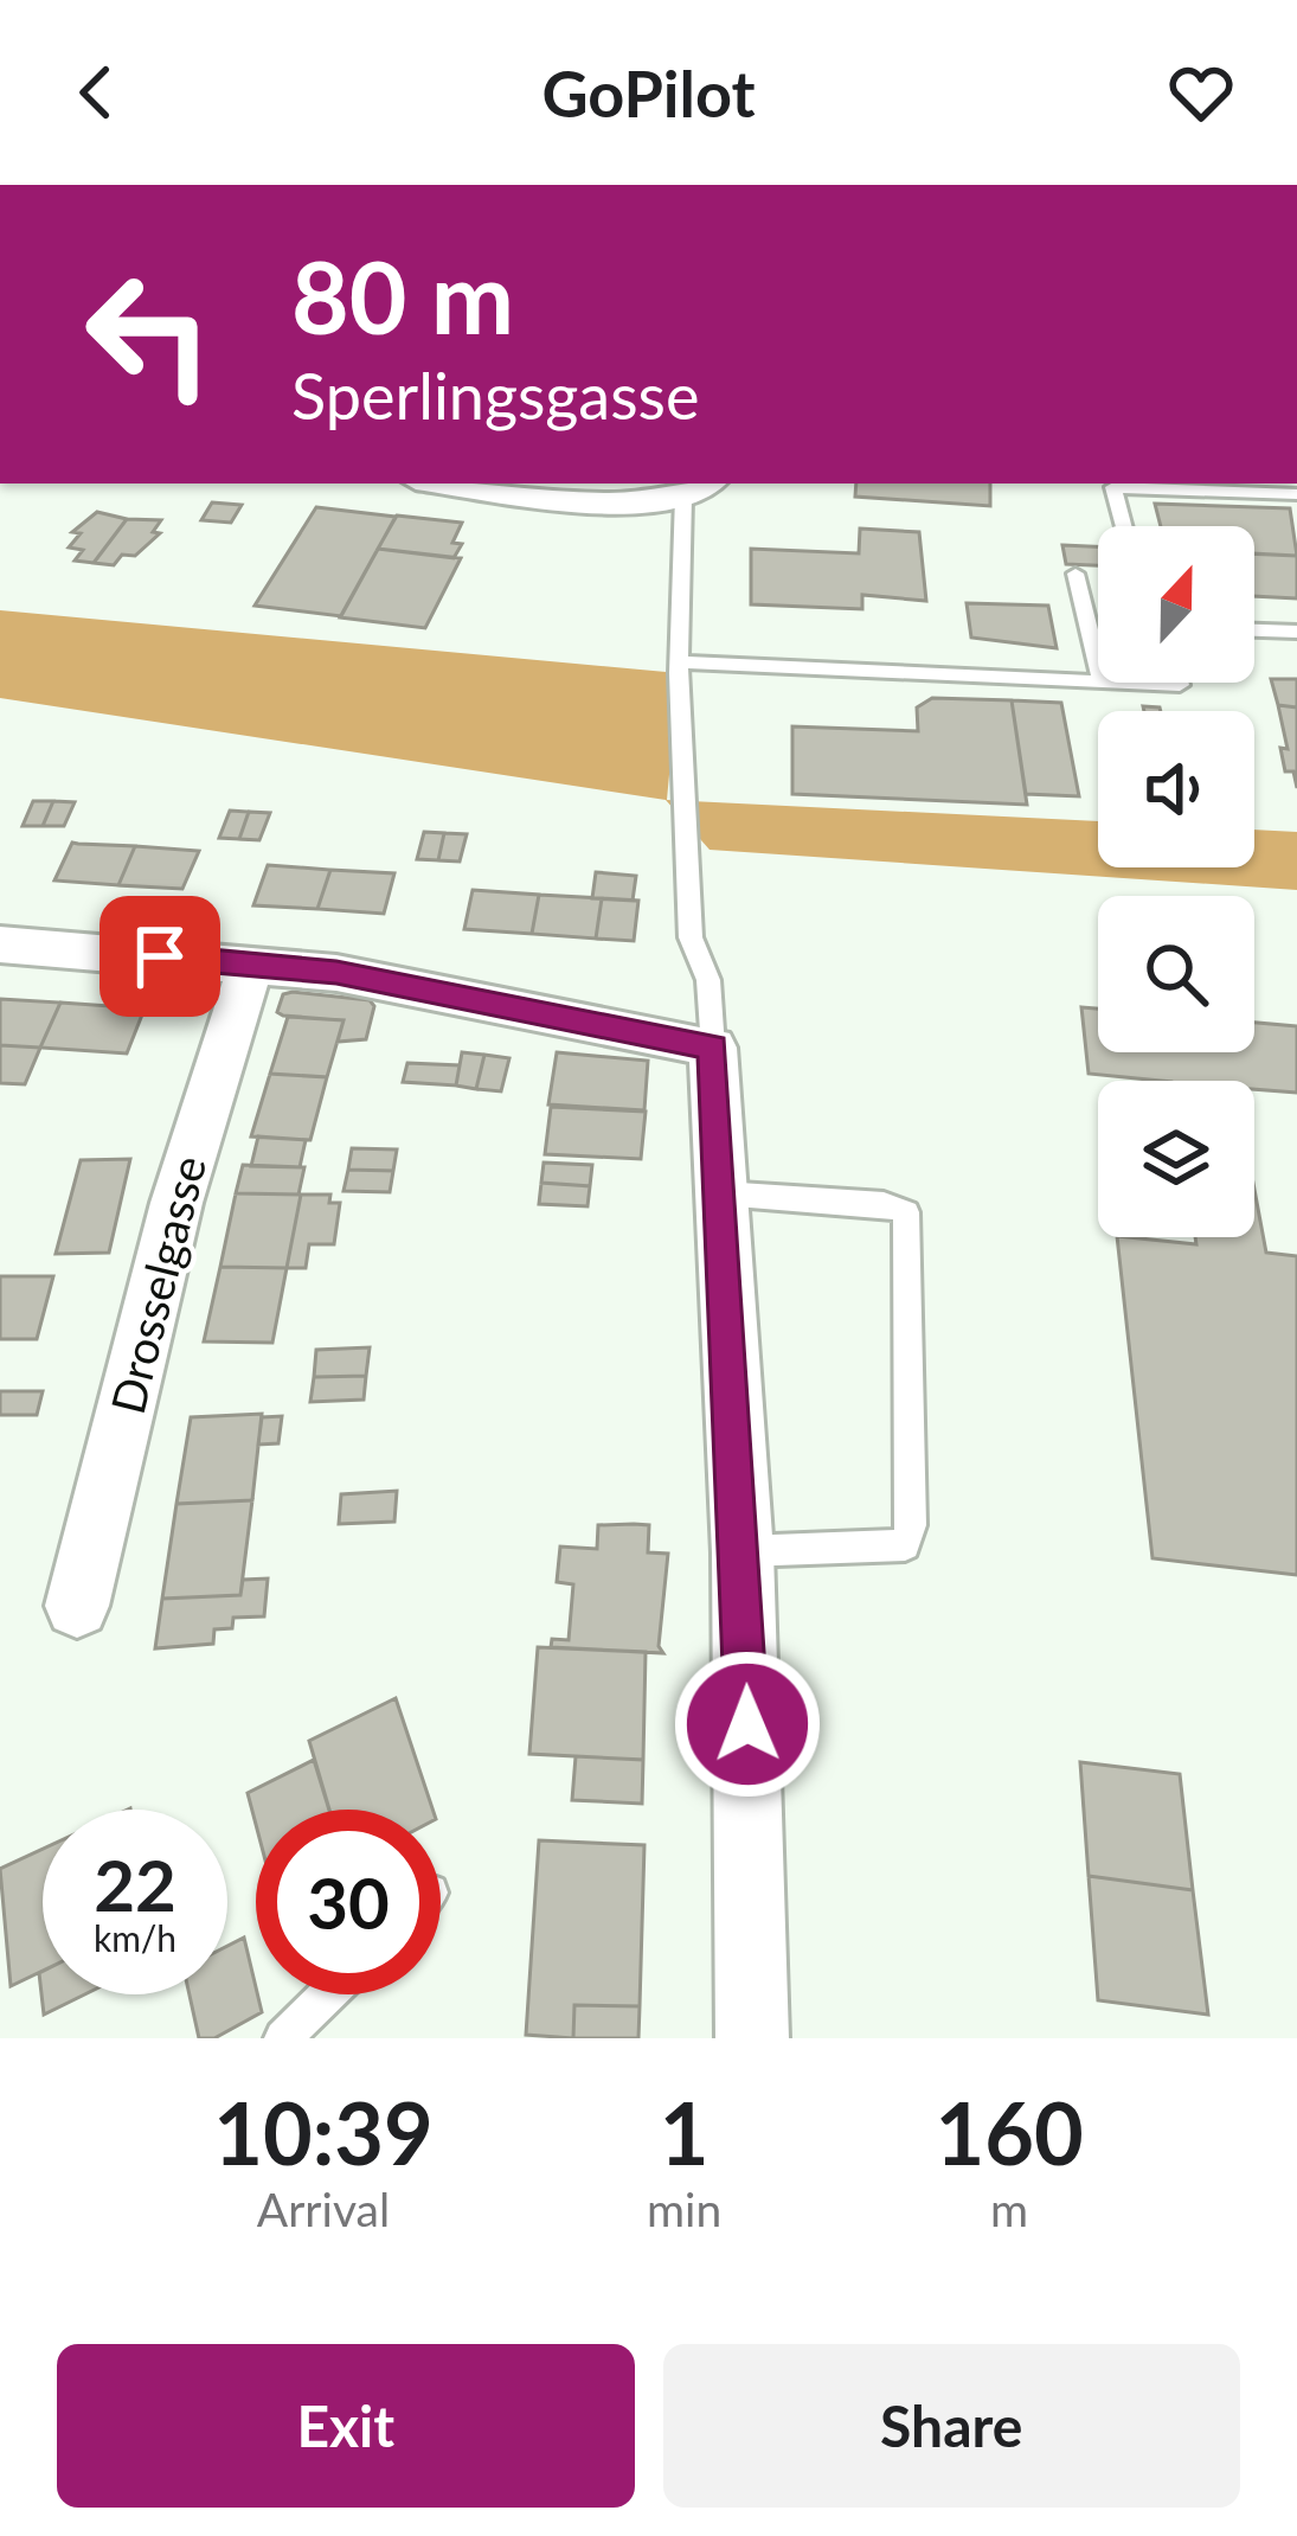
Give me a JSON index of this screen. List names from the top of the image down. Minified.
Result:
{"streets":{"street":["Drosselgasse"]},"north":"top","page":{"header":"GoPilot","turn":["80 m","Sperlingsgasse"],"speed":"22 km/h","limit":"30","eta":["10:39","Arrival","1","min","160","m"],"buttons":["Exit","Share"]}}
